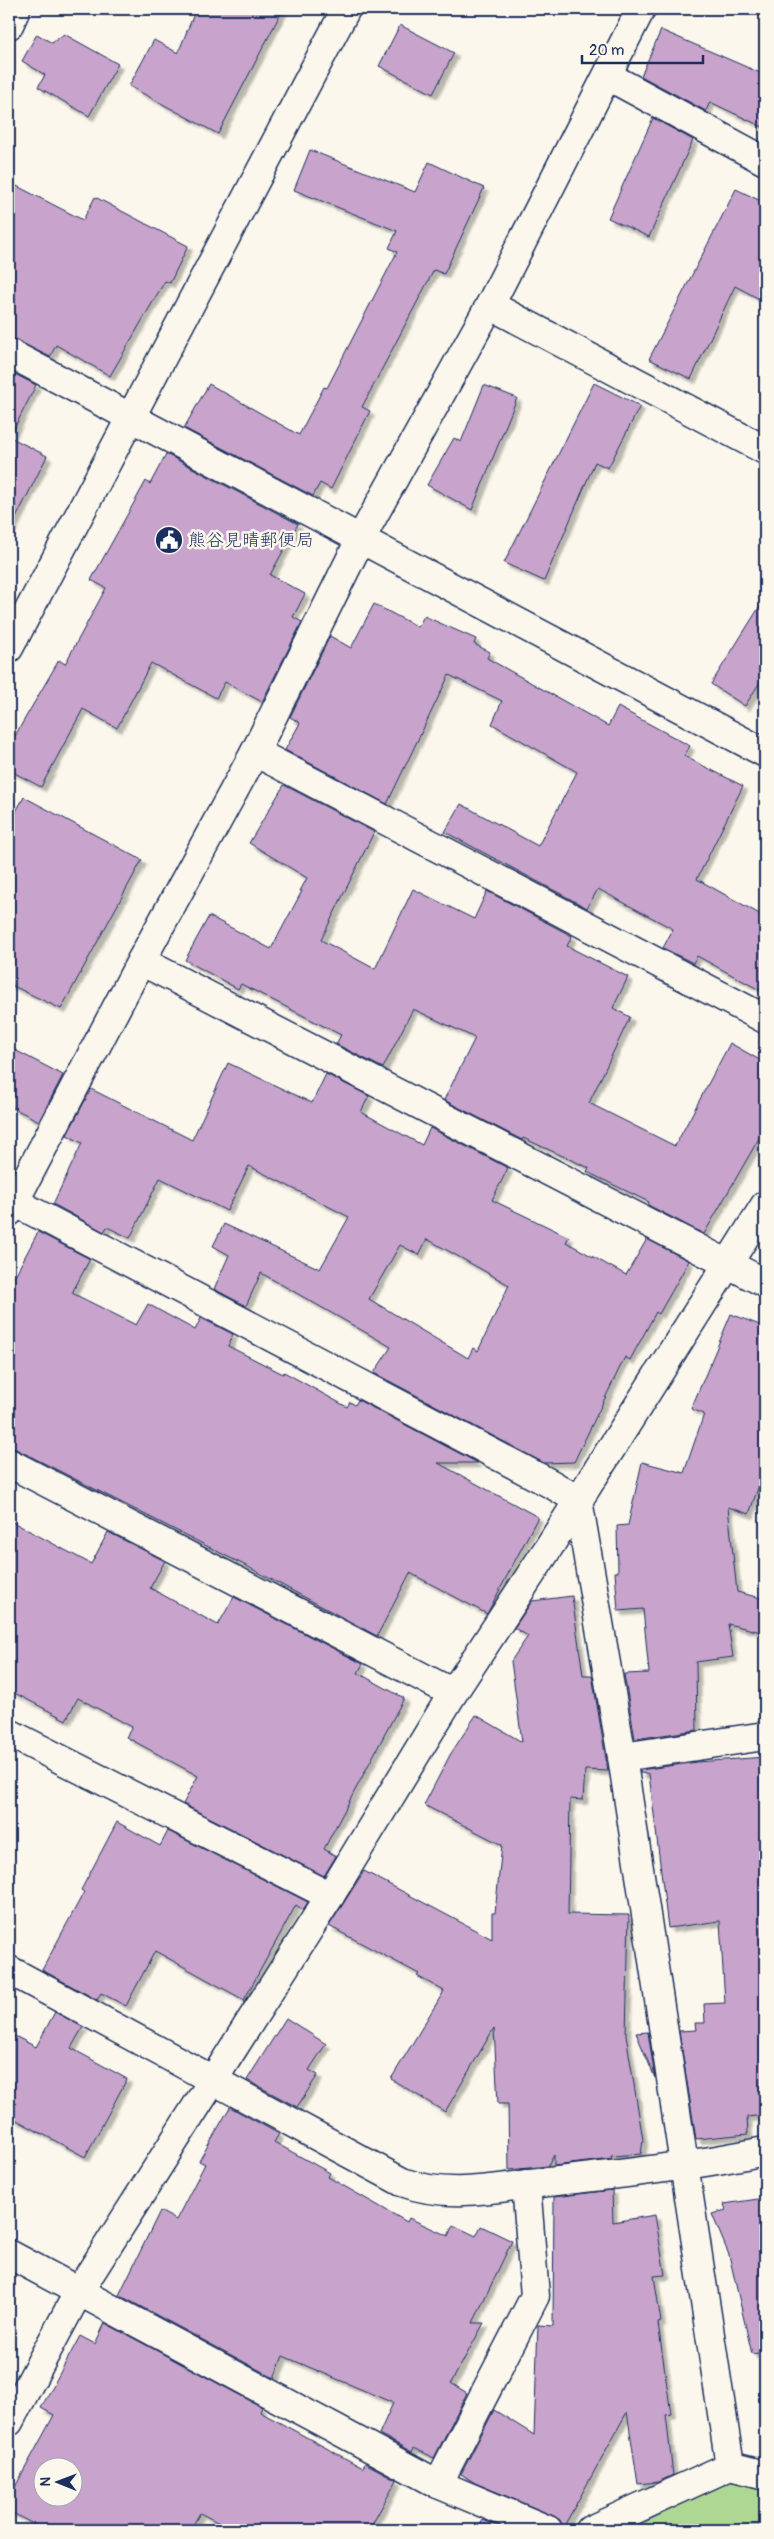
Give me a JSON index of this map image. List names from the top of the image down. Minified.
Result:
{"places":{"public building":["熊谷見晴郵便局"]},"scale_bar":"20 m","north":"left"}
